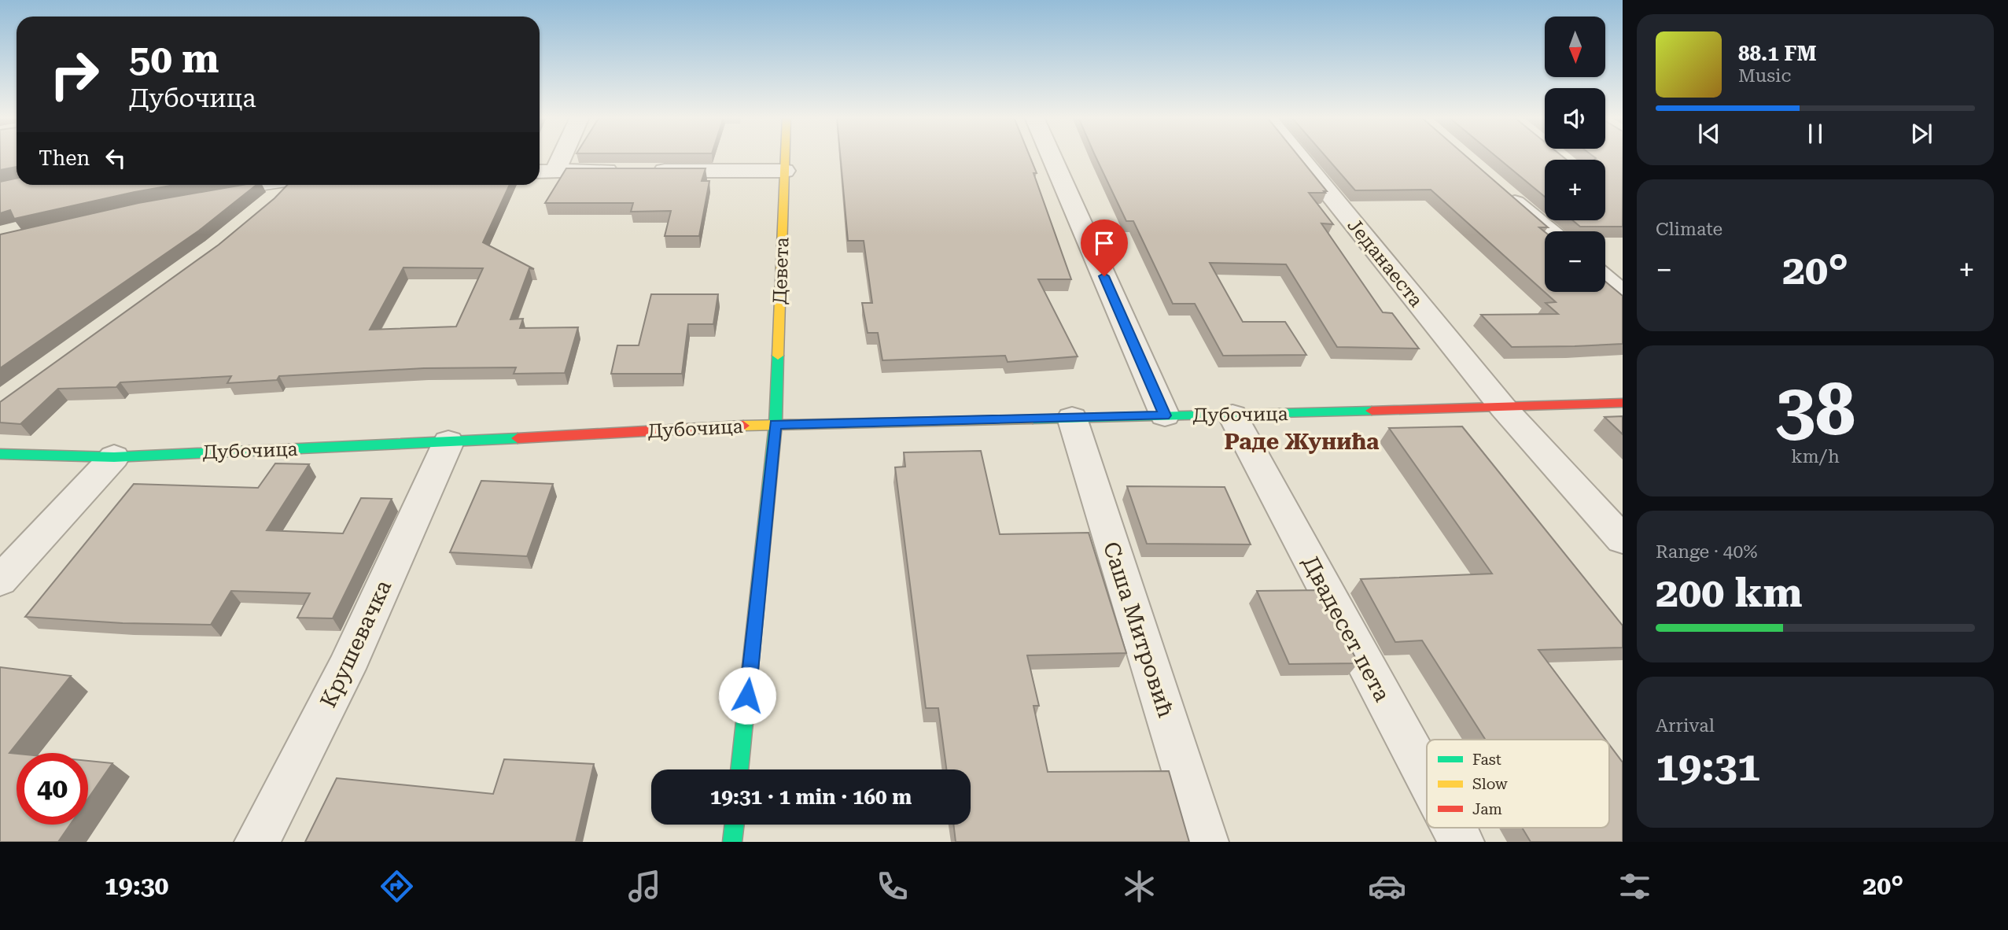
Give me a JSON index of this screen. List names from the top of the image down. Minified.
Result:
{"streets":{"street":["Једанаеста","Девета","Дубочица","Двадесет пета","Саша Митровић","Крушевачка"]},"crossings":[["Једанаеста","Дубочица"],["Девета","Дубочица"],["Дубочица","Двадесет пета"],["Дубочица","Саша Митровић"],["Дубочица","Крушевачка"]],"districts":["Раде Жунића"],"legend":["Fast","Slow","Jam"],"north":"bottom","page":{"map_buttons":["+","−"],"turn":["50 m","Дубочица"],"song":["88.1 FM","Music"],"then":"Then","tile":["Climate",["38","km/h"],["Range · 40%","200 km"],["Arrival","19:31"]],"heat":["−","20°","+"],"limit":"40","trip":"19:31 · 1 min · 160 m","tabs":["19:30","20°"]}}
